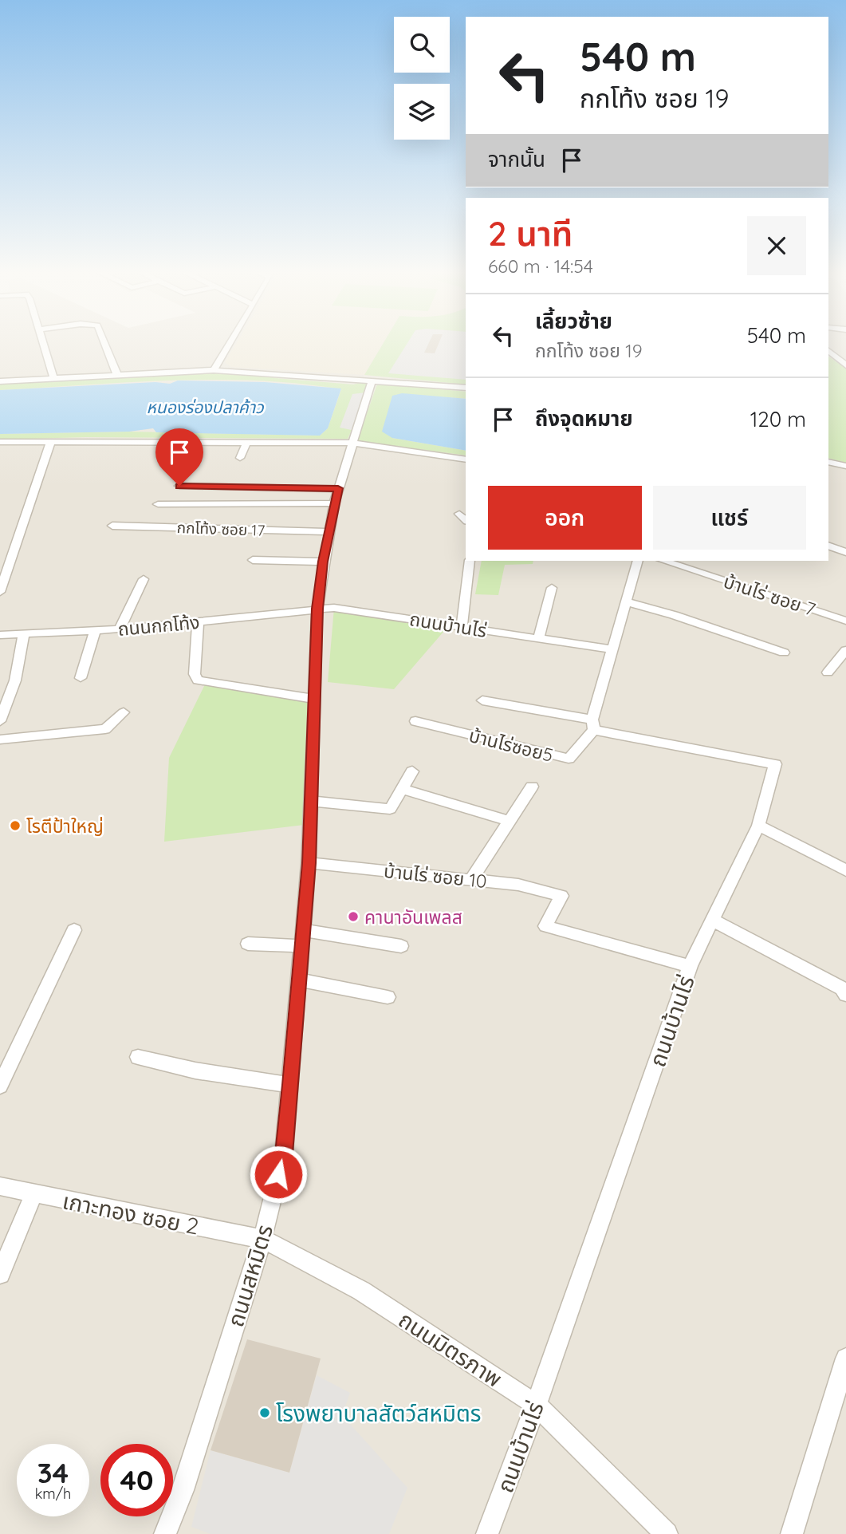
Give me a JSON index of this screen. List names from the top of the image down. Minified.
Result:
{"streets":{"street":["กกโท้ง ซอย 17","บ้านไร่ ซอย 7","ถนนบ้านไร่","ถนนกกโท้ง","บ้านไร่ซอย5","บ้านไร่ ซอย 10","เกาะทอง ซอย 2","ถนนสหมิตร","ถนนมิตรภาพ"]},"crossings":[["กกโท้ง ซอย 17","ถนนสหมิตร"],["ถนนบ้านไร่","ถนนกกโท้ง"],["ถนนบ้านไร่","บ้านไร่ซอย5"],["ถนนบ้านไร่","บ้านไร่ ซอย 10"],["ถนนบ้านไร่","ถนนสหมิตร"],["ถนนบ้านไร่","ถนนมิตรภาพ"],["ถนนกกโท้ง","ถนนสหมิตร"],["บ้านไร่ ซอย 10","ถนนสหมิตร"],["เกาะทอง ซอย 2","ถนนสหมิตร"],["เกาะทอง ซอย 2","ถนนมิตรภาพ"],["ถนนสหมิตร","ถนนมิตรภาพ"]],"water":["หนองร่องปลาค้าว"],"places":["โรตีป้าใหญ่","คานาอันเพลส","โรงพยาบาลสัตว์สหมิตร"],"page":{"turn":["540 m","กกโท้ง ซอย 19"],"then":"จากนั้น","heading":["2 นาที","660 m · 14:54"],"list":[{"name":"เลี้ยวซ้าย","note":"กกโท้ง ซอย 19","value":"540 m"},{"name":"ถึงจุดหมาย","value":"120 m"}],"buttons":["ออก","แชร์"],"speed":"34 km/h","limit":"40"}}
